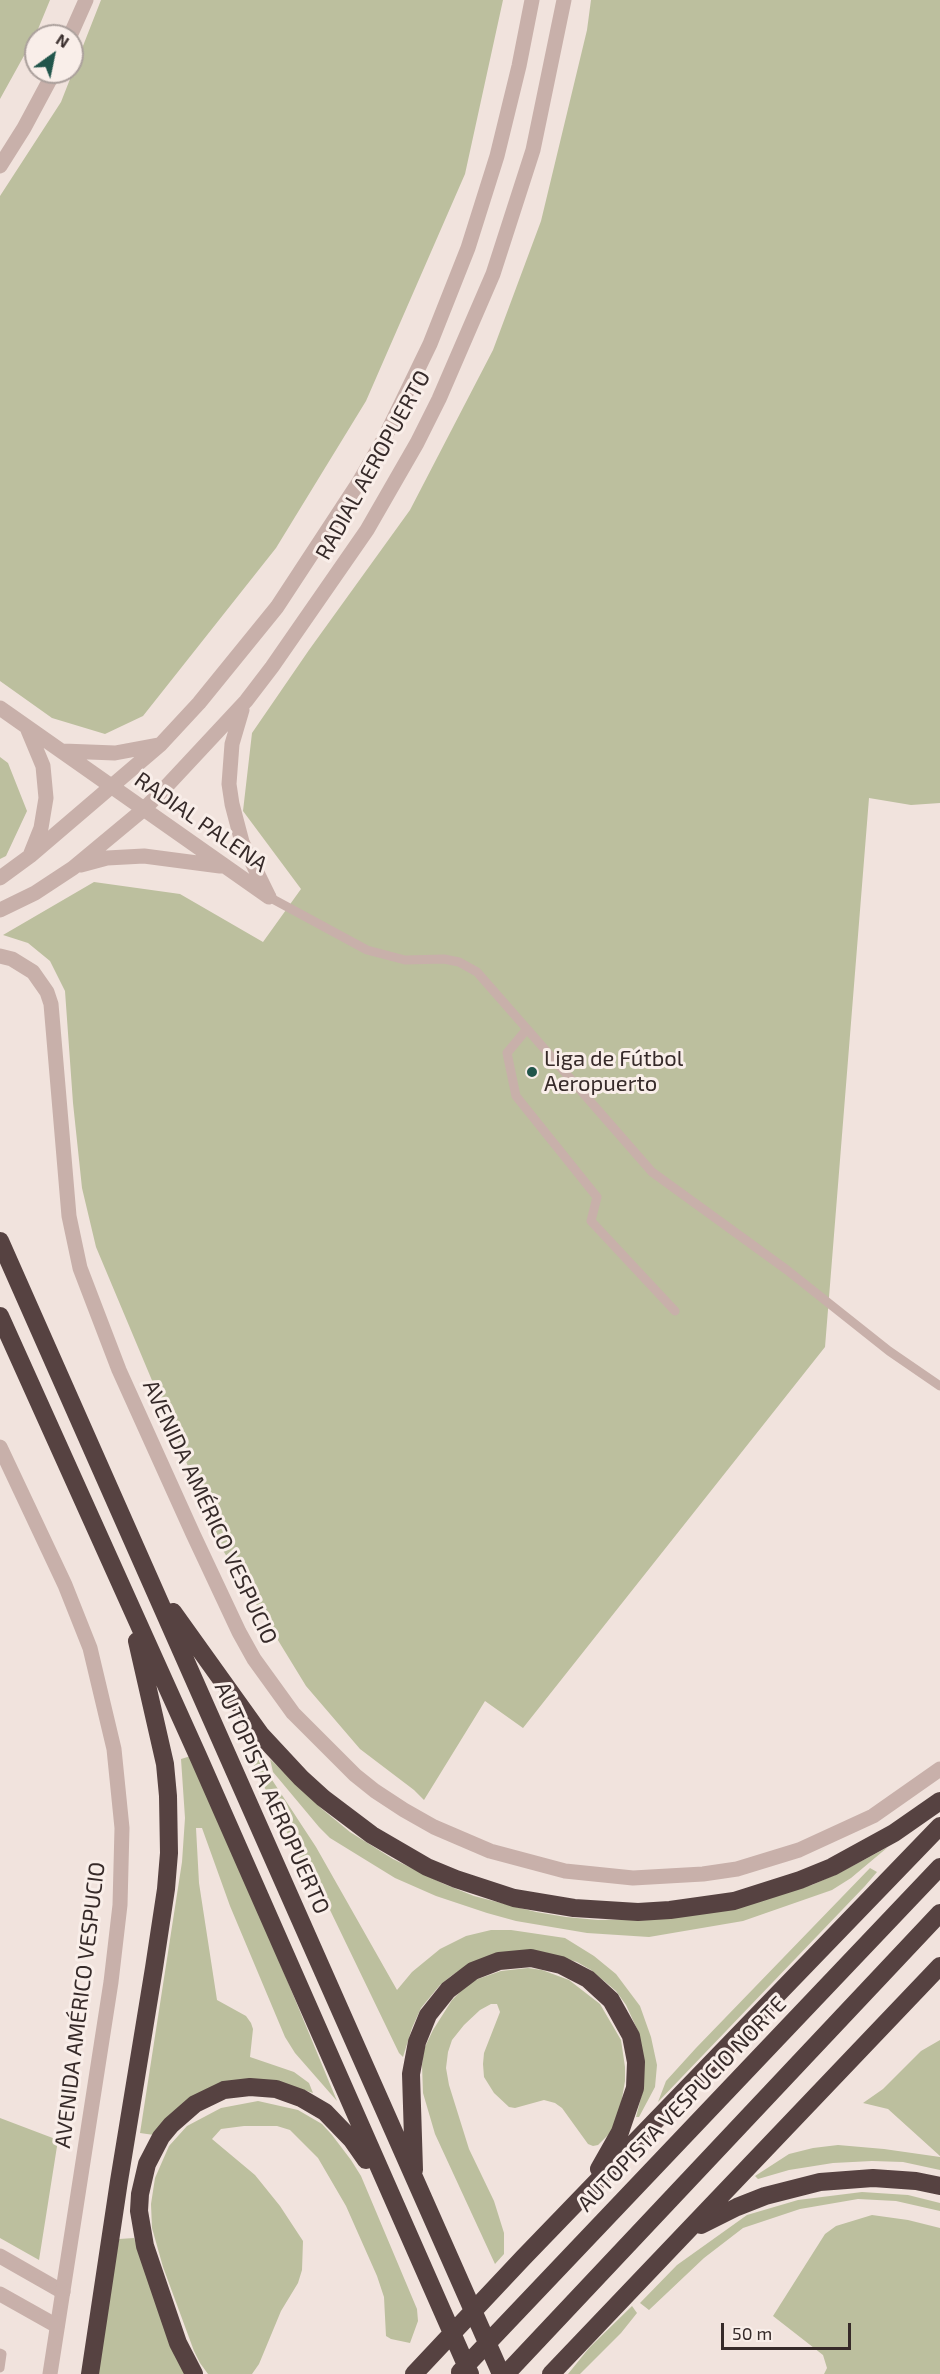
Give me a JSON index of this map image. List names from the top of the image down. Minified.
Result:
{"streets":{"highway":["AUTOPISTA AEROPUERTO","AUTOPISTA VESPUCIO NORTE"],"street":["RADIAL AEROPUERTO","RADIAL PALENA","AVENIDA AMÉRICO VESPUCIO"]},"crossings":[["RADIAL AEROPUERTO","RADIAL PALENA"]],"places":["Liga de Fútbol Aeropuerto"],"scale_bar":"50 m","north":"top right"}
